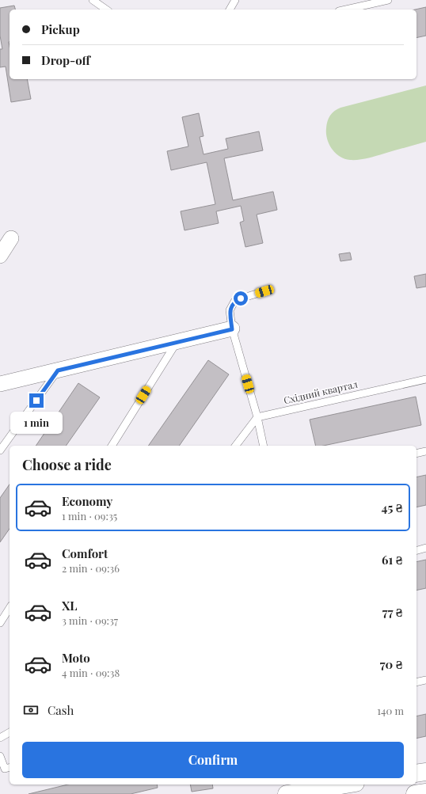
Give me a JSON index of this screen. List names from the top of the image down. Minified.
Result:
{"streets":{"lane":["Східний квартал"]},"page":{"banner":["Pickup","Drop-off"],"bubble":"1 min","heading":"Choose a ride","list":[{"name":"Economy","note":"1 min · 09:35","value":"45 ₴"},{"name":"Comfort","note":"2 min · 09:36","value":"61 ₴"},{"name":"XL","note":"3 min · 09:37","value":"77 ₴"},{"name":"Moto","note":"4 min · 09:38","value":"70 ₴"}],"pay":["Cash","140 m"],"buttons":"Confirm"}}
